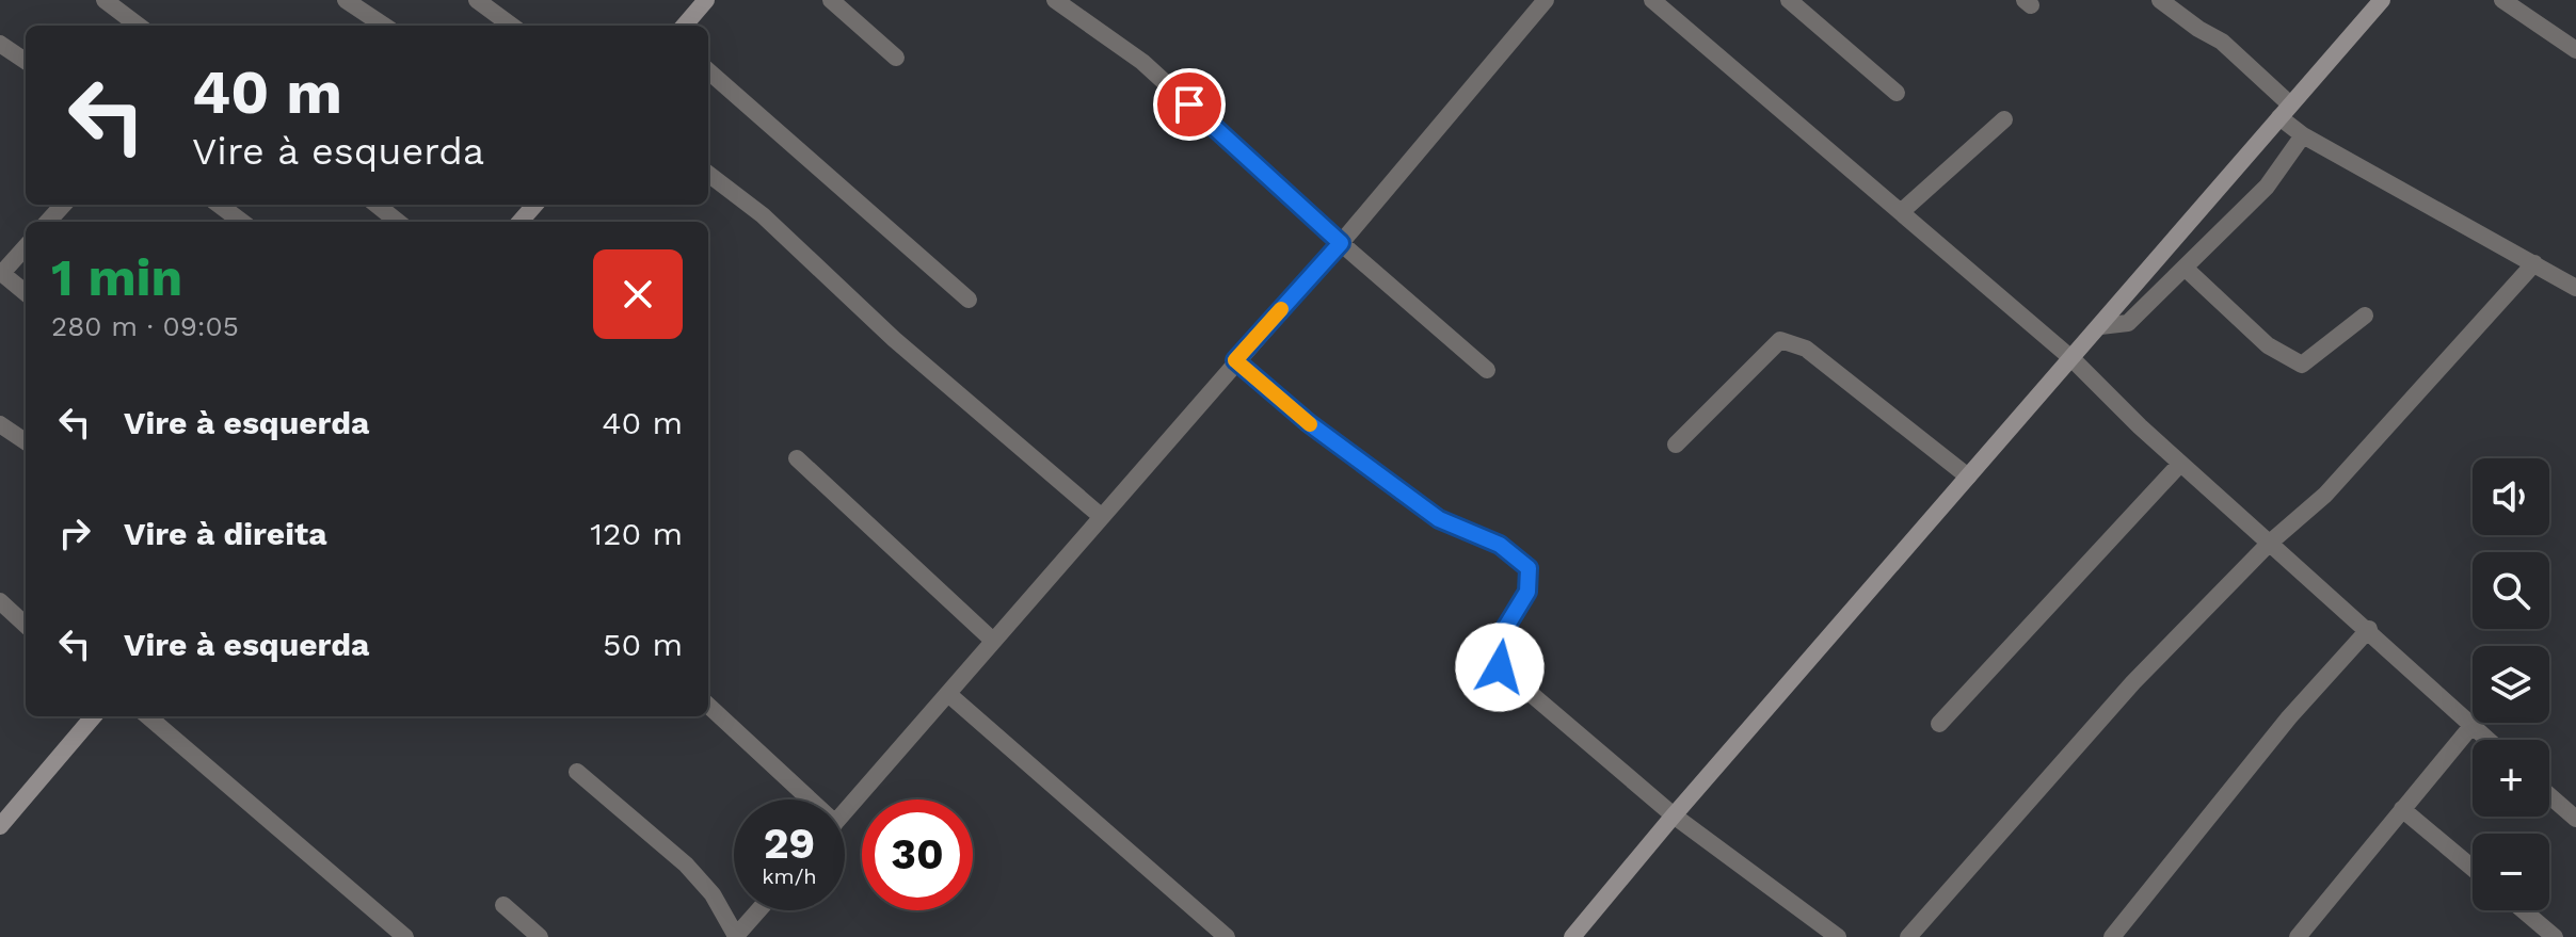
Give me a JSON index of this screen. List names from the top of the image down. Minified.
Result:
{"page":{"turn":["40 m","Vire à esquerda"],"heading":["1 min","280 m · 09:05"],"list":[{"name":"Vire à esquerda","value":"40 m"},{"name":"Vire à direita","value":"120 m"},{"name":"Vire à esquerda","value":"50 m"}],"map_buttons":["+","−"],"speed":"29 km/h","limit":"30"}}
